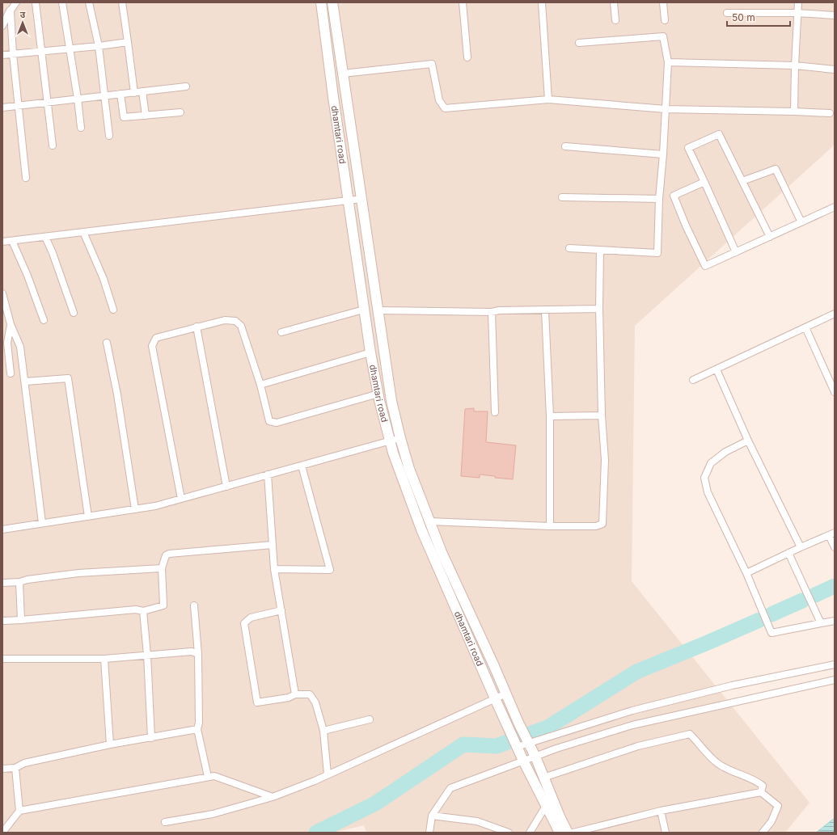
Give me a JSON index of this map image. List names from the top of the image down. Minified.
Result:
{"streets":{"main road":["dhamtari road"]},"scale_bar":"50 m","north":"top"}
